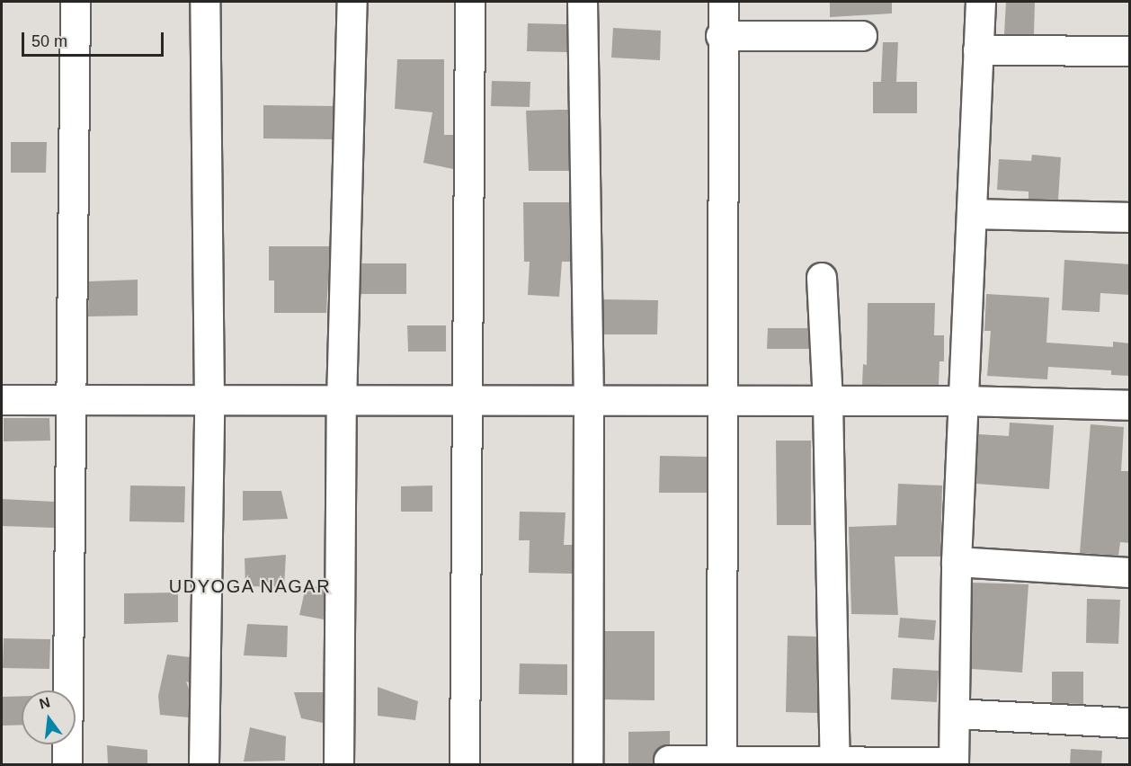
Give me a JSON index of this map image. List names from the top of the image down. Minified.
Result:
{"districts":["UDYOGA NAGAR"],"scale_bar":"50 m","north":"top"}
